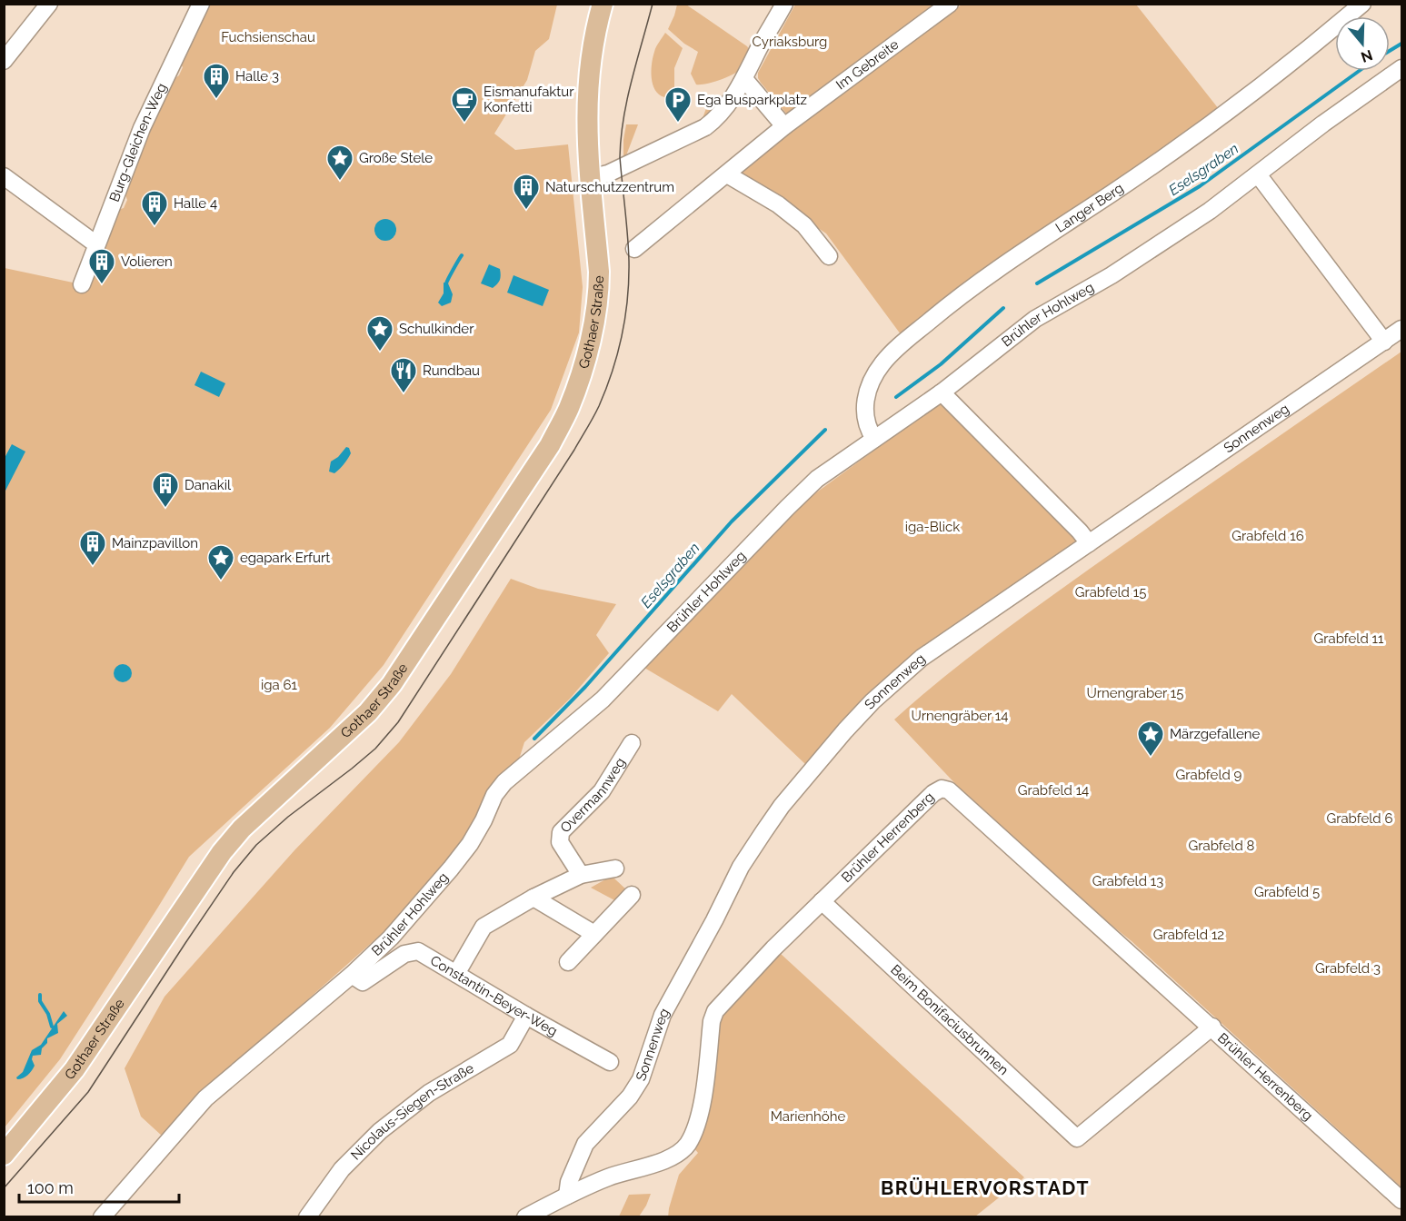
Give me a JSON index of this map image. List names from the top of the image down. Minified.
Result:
{"streets":{"main road":["Gothaer Straße"],"street":["Im Gebreite","Burg-Gleichen-Weg","Langer Berg","Brühler Hohlweg","Sonnenweg","Overmannweg","Brühler Herrenberg","Constantin-Beyer-Weg","Beim Bonifaciusbrunnen","Nicolaus-Siegen-Straße"]},"crossings":[["Langer Berg","Brühler Hohlweg"],["Brühler Hohlweg","Constantin-Beyer-Weg"],["Sonnenweg","Brühler Herrenberg"],["Brühler Herrenberg","Beim Bonifaciusbrunnen"],["Constantin-Beyer-Weg","Nicolaus-Siegen-Straße"]],"districts":["BRÜHLERVORSTADT"],"water":["Eselsgraben"],"parks":["Fuchsienschau","Cyriaksburg","iga-Blick","Grabfeld 16","Grabfeld 15","Grabfeld 11","iga 61","Urnengraber 15","Urnengräber 14","Grabfeld 9","Grabfeld 14","Grabfeld 6","Grabfeld 8","Grabfeld 13","Grabfeld 5","Grabfeld 12","Grabfeld 3","Marienhöhe"],"places":{"building":["Halle 3","Naturschutzzentrum","Halle 4","Volieren","Danakil","Mainzpavillon"],"cafe":["Eismanufaktur Konfetti"],"parking":["Ega Busparkplatz"],"place":["Große Stele","Schulkinder","egapark Erfurt","Märzgefallene"],"restaurant":["Rundbau"]},"scale_bar":"100 m","north":"bottom"}
